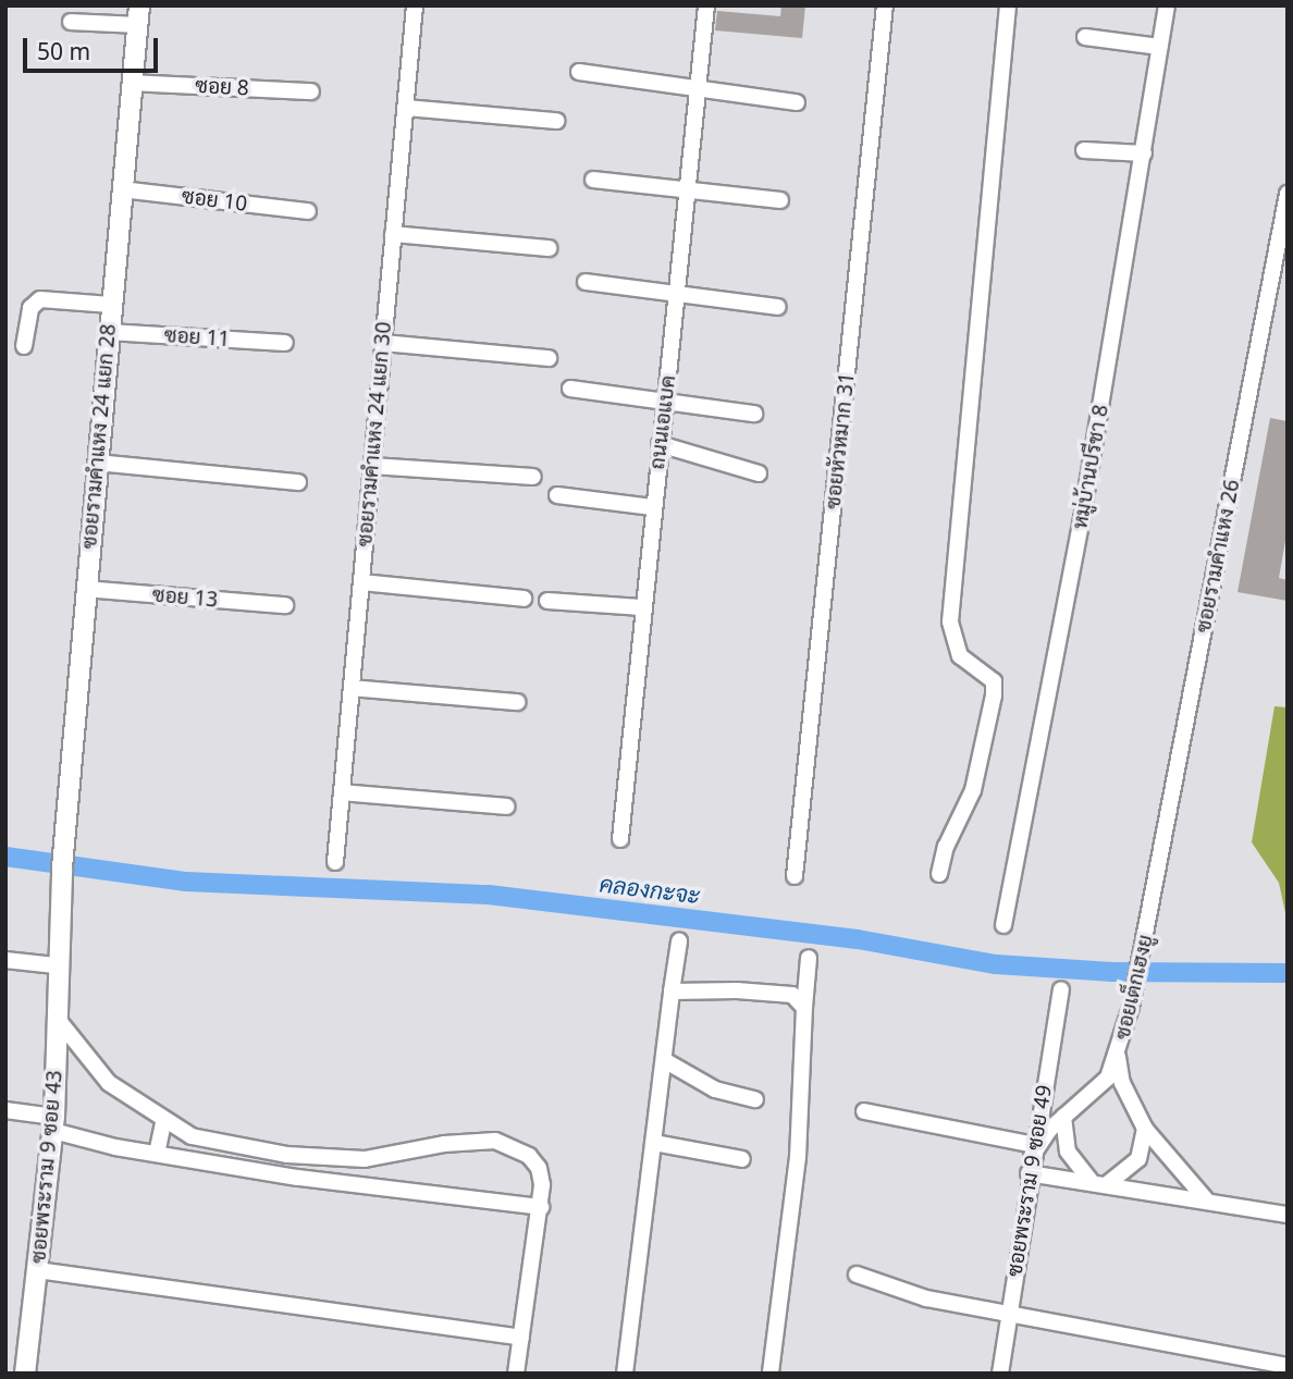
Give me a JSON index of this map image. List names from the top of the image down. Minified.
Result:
{"streets":{"street":["ซอย 8","ซอย 10","ซอย 11","ถนนเอแบค","ซอยรามคำแหง 24 แยก 30","ซอยรามคำแหง 24 แยก 28","ซอยหัวหมาก 31","หมู่บ้านปรีชา 8","ซอยรามคำแหง 26","ซอย 13","ซอยเต็กเฮงยู","ซอยพระราม 9 ซอย 43","ซอยพระราม 9 ซอย 49"]},"crossings":[["ซอย 8","ซอยรามคำแหง 24 แยก 28"],["ซอย 10","ซอยรามคำแหง 24 แยก 28"],["ซอย 11","ซอยรามคำแหง 24 แยก 28"],["ซอยรามคำแหง 24 แยก 28","ซอย 13"],["ซอยรามคำแหง 24 แยก 28","ซอยพระราม 9 ซอย 43"],["ซอยรามคำแหง 26","ซอยเต็กเฮงยู"],["ซอยเต็กเฮงยู","ซอยพระราม 9 ซอย 49"]],"water":["คลองกะจะ"],"scale_bar":"50 m"}
